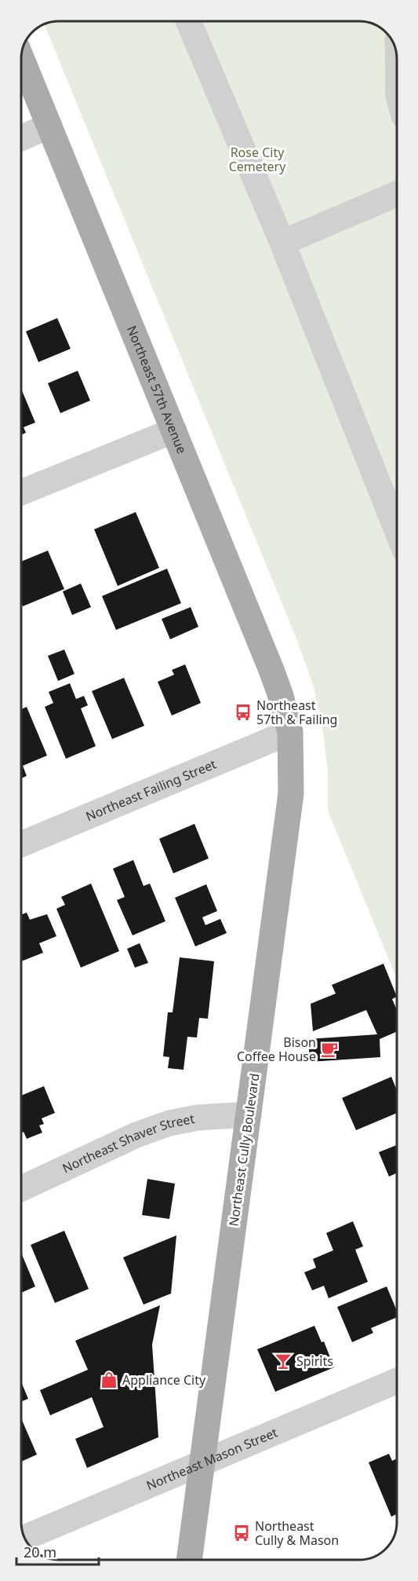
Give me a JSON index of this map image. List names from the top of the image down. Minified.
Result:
{"streets":{"main road":["Northeast 57th Avenue","Northeast Cully Boulevard"],"street":["Northeast Failing Street","Northeast Shaver Street","Northeast Mason Street"]},"crossings":[["Northeast 57th Avenue","Northeast Failing Street"],["Northeast 57th Avenue","Northeast Cully Boulevard"],["Northeast Failing Street","Northeast Cully Boulevard"],["Northeast Shaver Street","Northeast Cully Boulevard"],["Northeast Cully Boulevard","Northeast Mason Street"]],"parks":["Rose City Cemetery"],"places":{"bus stop":["Northeast 57th & Failing","Northeast Cully & Mason"],"cafe":["Bison Coffee House"],"bar":["Spirits"],"shop":["Appliance City"]},"scale_bar":"20 m"}
